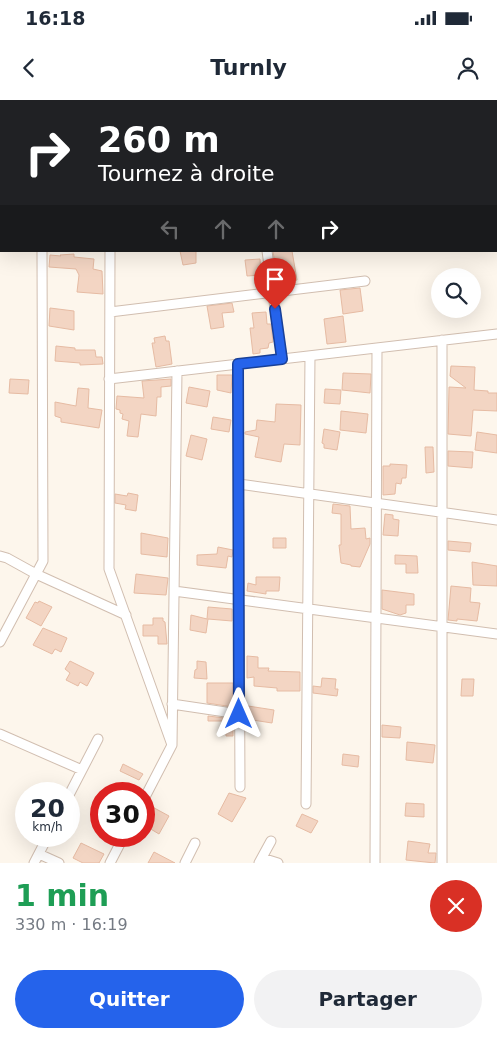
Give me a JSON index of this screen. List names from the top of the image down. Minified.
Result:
{"page":{"status":"16:18","header":"Turnly","turn":["260 m","Tournez à droite"],"speed":"20 km/h","limit":"30","heading":["1 min","330 m · 16:19"],"buttons":["Quitter","Partager"]}}
